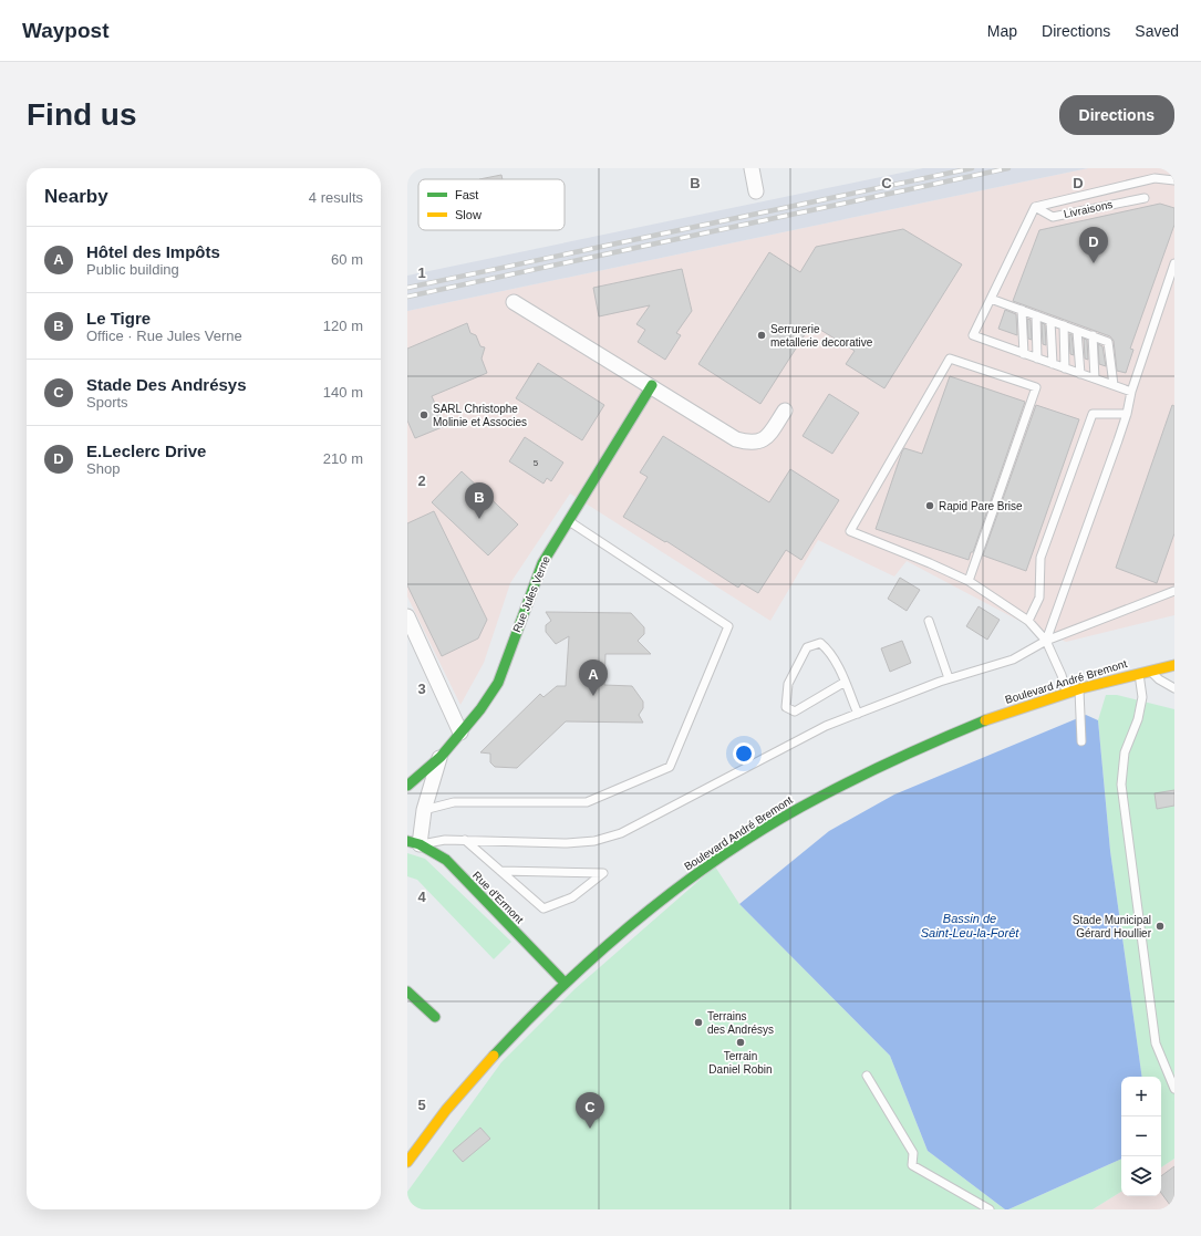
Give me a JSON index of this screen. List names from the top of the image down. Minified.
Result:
{"streets":{"street":["Rue Jules Verne","Boulevard André Bremont","Rue d'Ermont"],"lane":["Livraisons"]},"crossings":[["Rue Jules Verne","Rue d'Ermont"],["Boulevard André Bremont","Rue d'Ermont"]],"water":["Bassin de Saint-Leu-la-Forêt"],"places":["Serrurerie metallerie decorative","SARL Christophe Molinie et Associes","Rapid Pare Brise","Stade Municipal Gérard Houllier","Terrains des Andrésys","Terrain Daniel Robin"],"house_numbers":["5"],"legend":["Fast","Slow"],"page":{"header":"Waypost","nav":["Map","Directions","Saved"],"buttons":"Directions","title":"Find us","heading":["Nearby","4 results"],"list":[{"mark":"A","name":"Hôtel des Impôts","note":"Public building","value":"60 m"},{"mark":"B","name":"Le Tigre","note":"Office · Rue Jules Verne","value":"120 m"},{"mark":"C","name":"Stade Des Andrésys","note":"Sports","value":"140 m"},{"mark":"D","name":"E.Leclerc Drive","note":"Shop","value":"210 m"}],"pins":["D","B","A","C"],"map_buttons":["+","−"]},"grid":{"columns":["B","C","D"],"rows":["1","2","3","4","5"]}}
